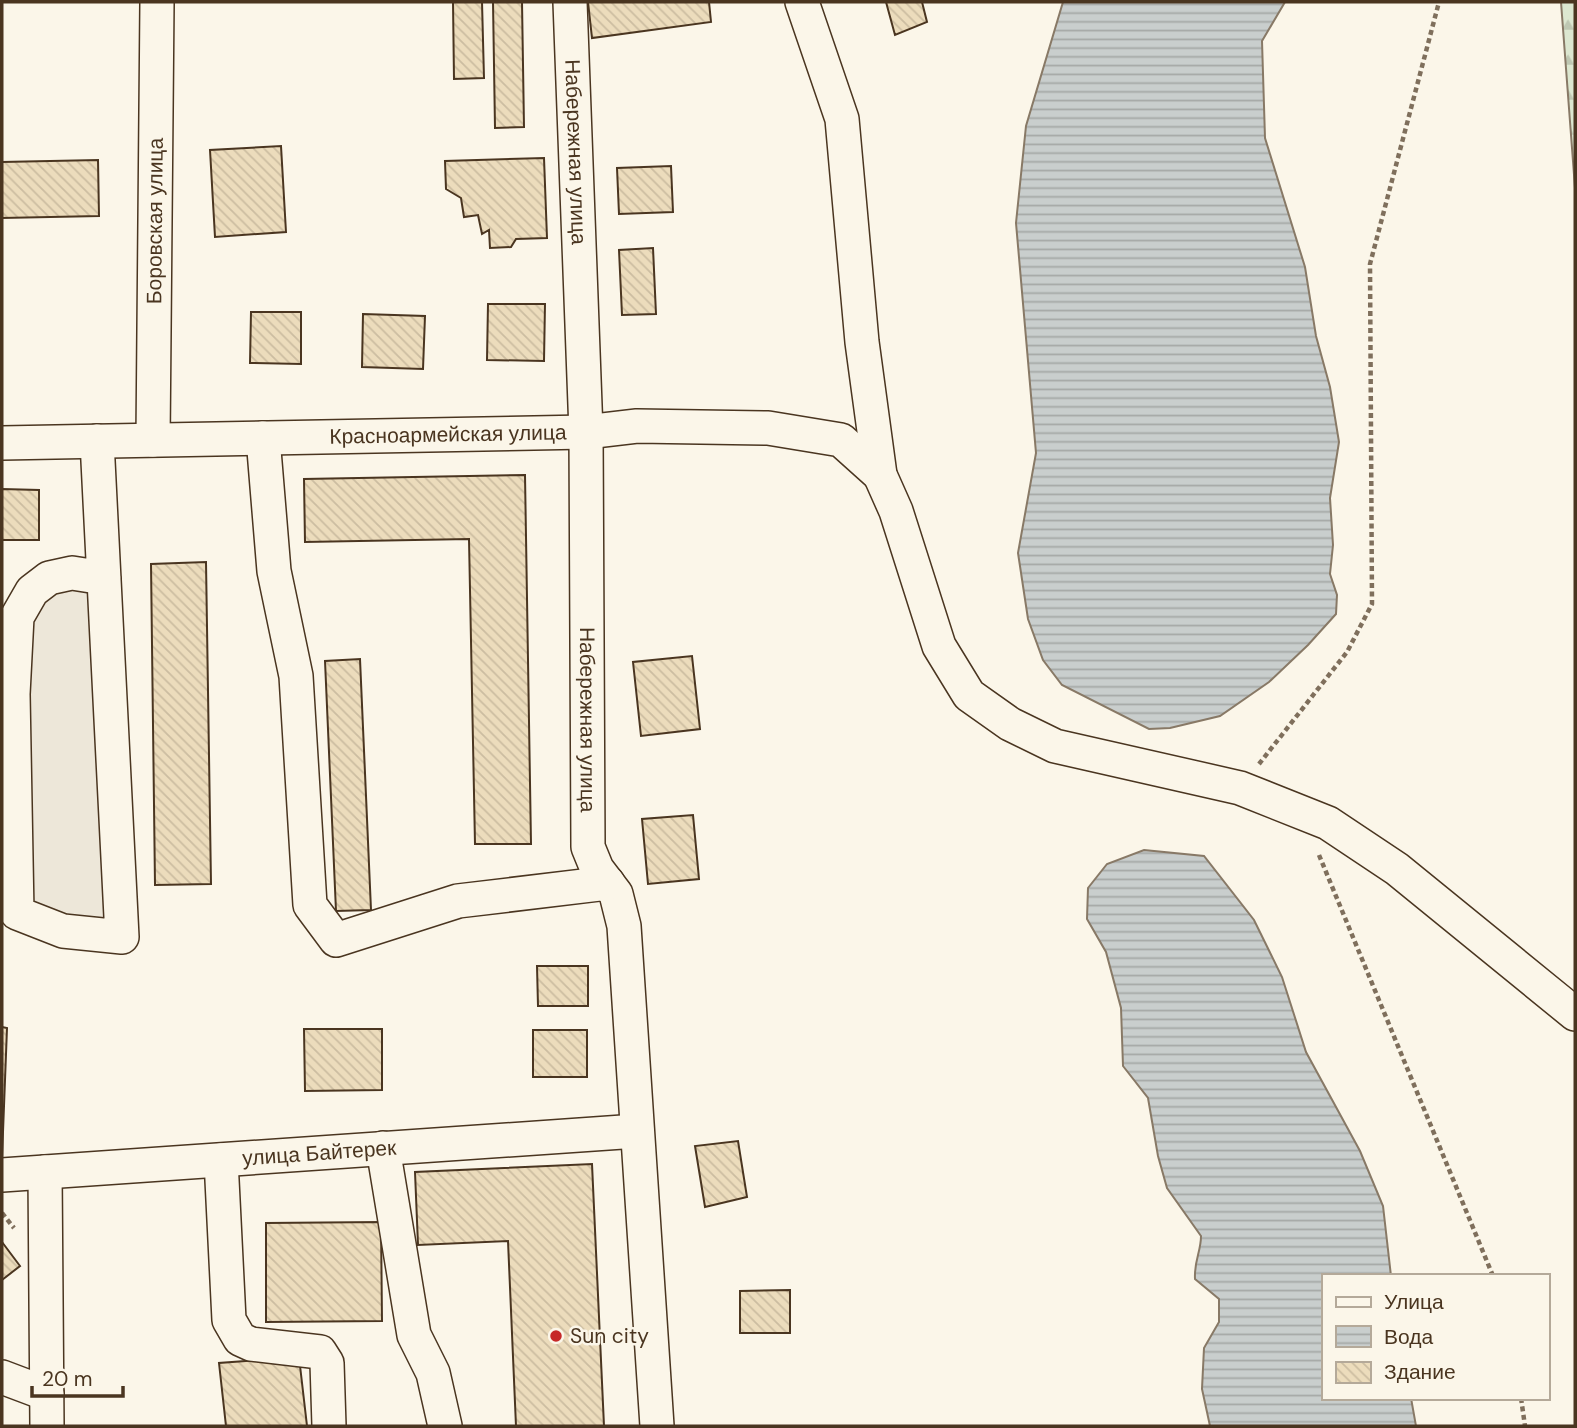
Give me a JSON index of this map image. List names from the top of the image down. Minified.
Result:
{"streets":{"street":["Набережная улица","Боровская улица","Красноармейская улица","улица Байтерек"]},"crossings":[["Набережная улица","Красноармейская улица"],["Набережная улица","улица Байтерек"],["Боровская улица","Красноармейская улица"]],"places":["Sun city"],"legend":["Улица","Вода","Здание"],"scale_bar":"20 m"}
